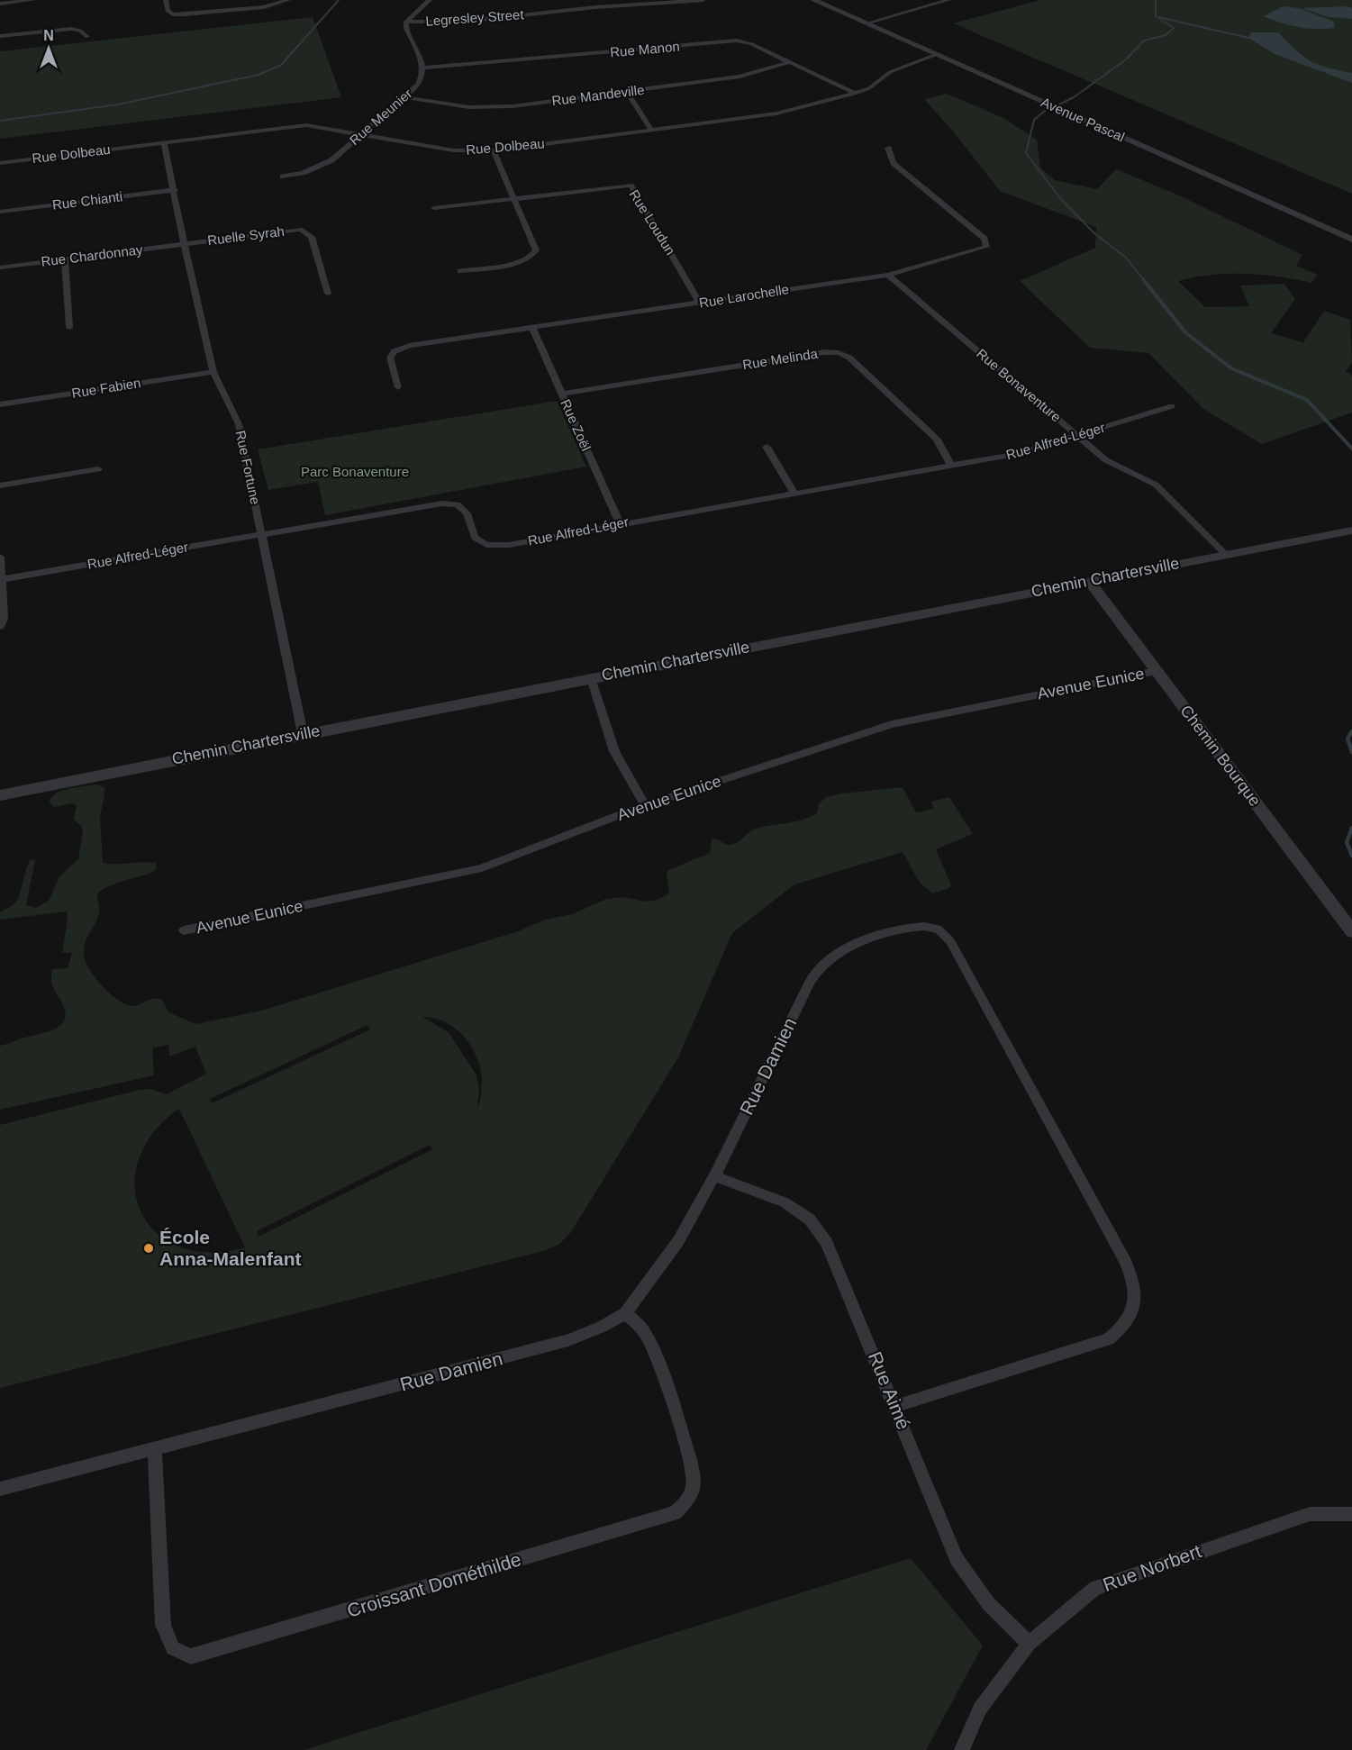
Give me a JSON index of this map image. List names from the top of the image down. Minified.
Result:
{"streets":{"street":["Legresley Street","Rue Manon","Rue Mandeville","Rue Meunier","Avenue Pascal","Rue Dolbeau","Rue Chianti","Rue Loudun","Ruelle Syrah","Rue Chardonnay","Rue Larochelle","Rue Melinda","Rue Bonaventure","Rue Fabien","Rue Zoël","Rue Alfred-Léger","Rue Fortune","Chemin Chartersville","Avenue Eunice","Chemin Bourque","Rue Damien","Rue Aimé","Rue Norbert","Croissant Dométhilde"]},"crossings":[["Rue Manon","Rue Mandeville"],["Rue Manon","Rue Meunier"],["Rue Manon","Rue Dolbeau"],["Rue Mandeville","Rue Meunier"],["Rue Meunier","Rue Dolbeau"],["Avenue Pascal","Rue Dolbeau"],["Rue Dolbeau","Rue Fortune"],["Rue Chianti","Rue Fortune"],["Rue Loudun","Rue Larochelle"],["Ruelle Syrah","Rue Chardonnay"],["Ruelle Syrah","Rue Fortune"],["Rue Chardonnay","Rue Fortune"],["Rue Larochelle","Rue Bonaventure"],["Rue Larochelle","Rue Zoël"],["Rue Melinda","Rue Zoël"],["Rue Melinda","Rue Alfred-Léger"],["Rue Bonaventure","Rue Alfred-Léger"],["Rue Bonaventure","Chemin Chartersville"],["Rue Fabien","Rue Fortune"],["Rue Zoël","Rue Alfred-Léger"],["Rue Alfred-Léger","Rue Fortune"],["Rue Fortune","Chemin Chartersville"],["Chemin Chartersville","Chemin Bourque"],["Avenue Eunice","Chemin Bourque"],["Rue Damien","Rue Aimé"],["Rue Damien","Croissant Dométhilde"],["Rue Aimé","Rue Norbert"]],"parks":["Parc Bonaventure"],"places":["École Anna-Malenfant"],"north":"top"}
